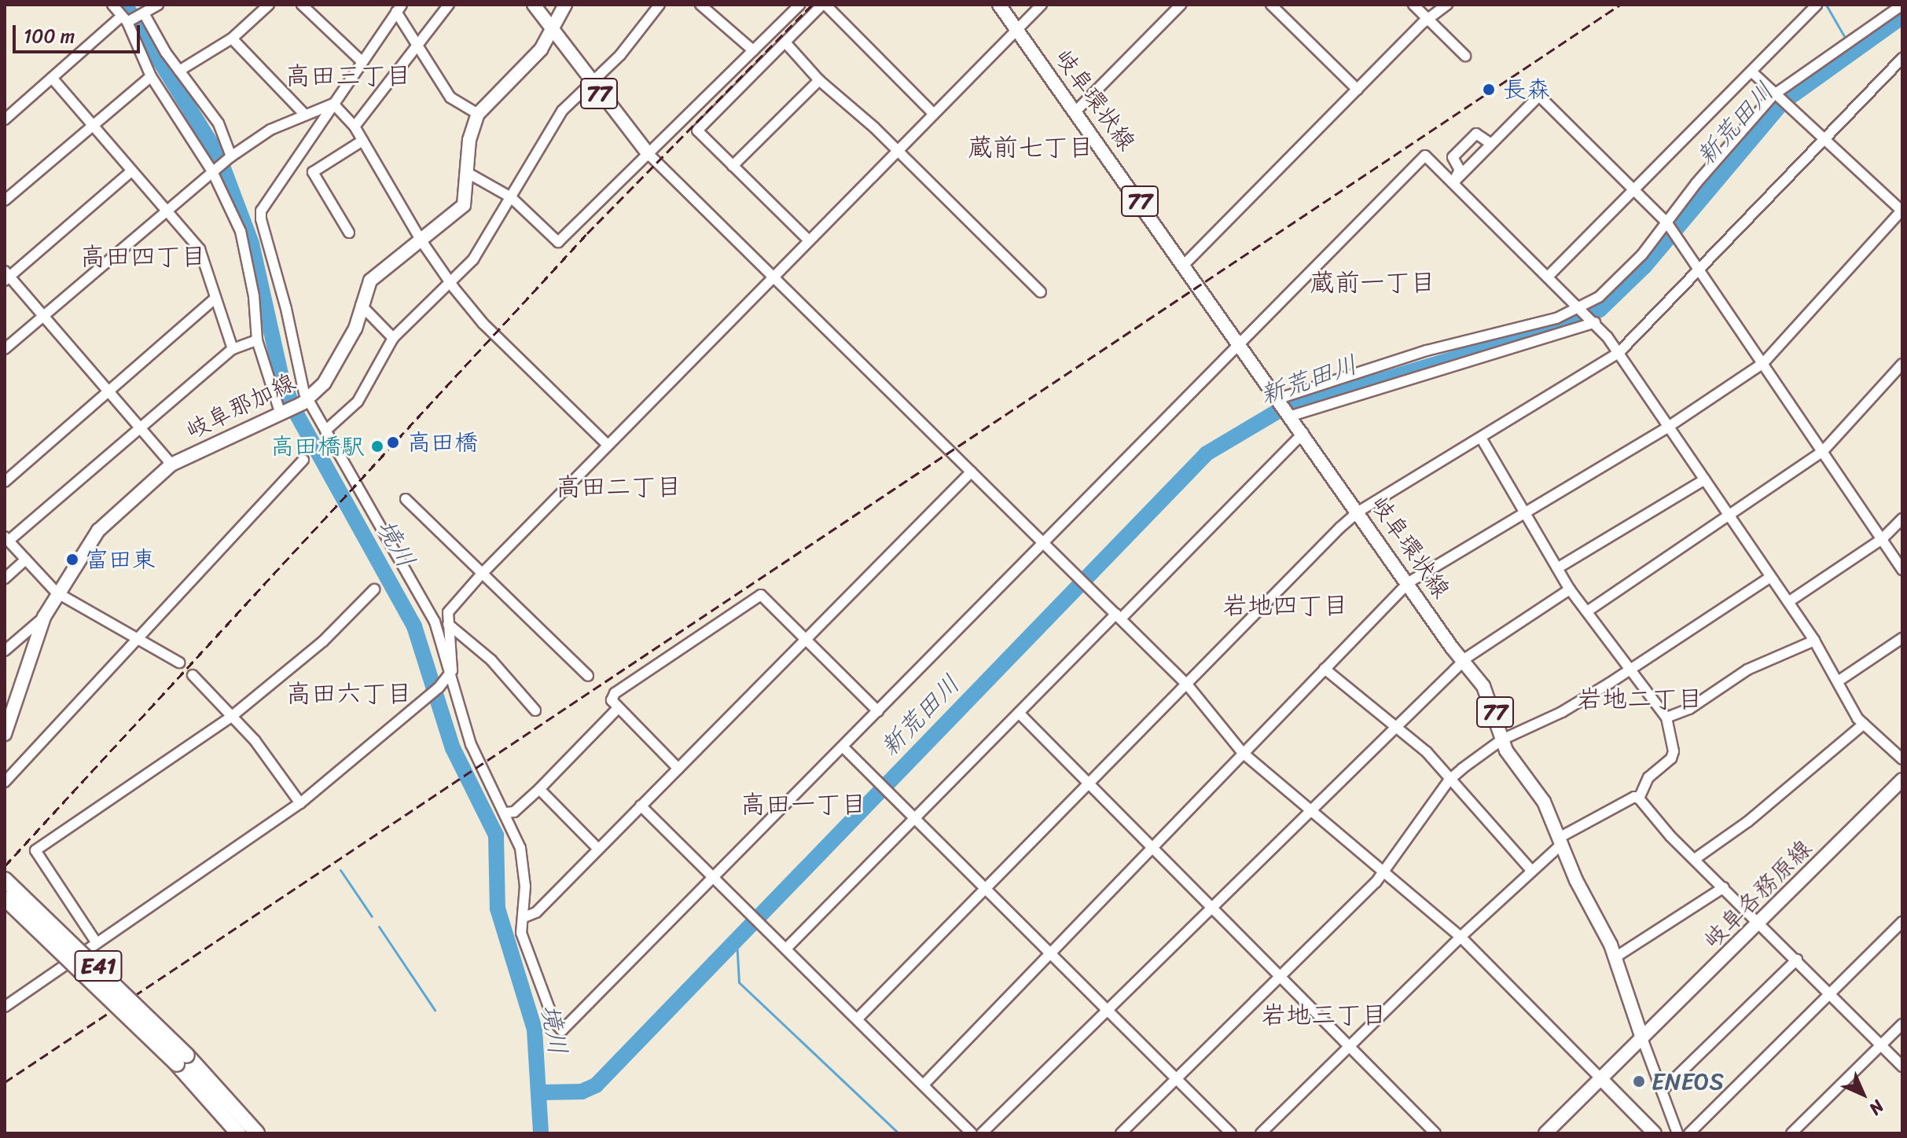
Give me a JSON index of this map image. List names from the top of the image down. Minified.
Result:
{"streets":{"highway":["E41"],"main road":["77","岐阜環状線","岐阜那加線","岐阜各務原線"]},"crossings":[["77","岐阜那加線"],["岐阜環状線","岐阜各務原線"]],"districts":["高田三丁目","蔵前七丁目","高田四丁目","蔵前一丁目","高田二丁目","岩地四丁目","高田六丁目","岩地二丁目","高田一丁目","岩地三丁目"],"water":["新荒田川","境川"],"places":["長森","高田橋","高田橋駅","富田東","ENEOS"],"scale_bar":"100 m","north":"bottom right"}
